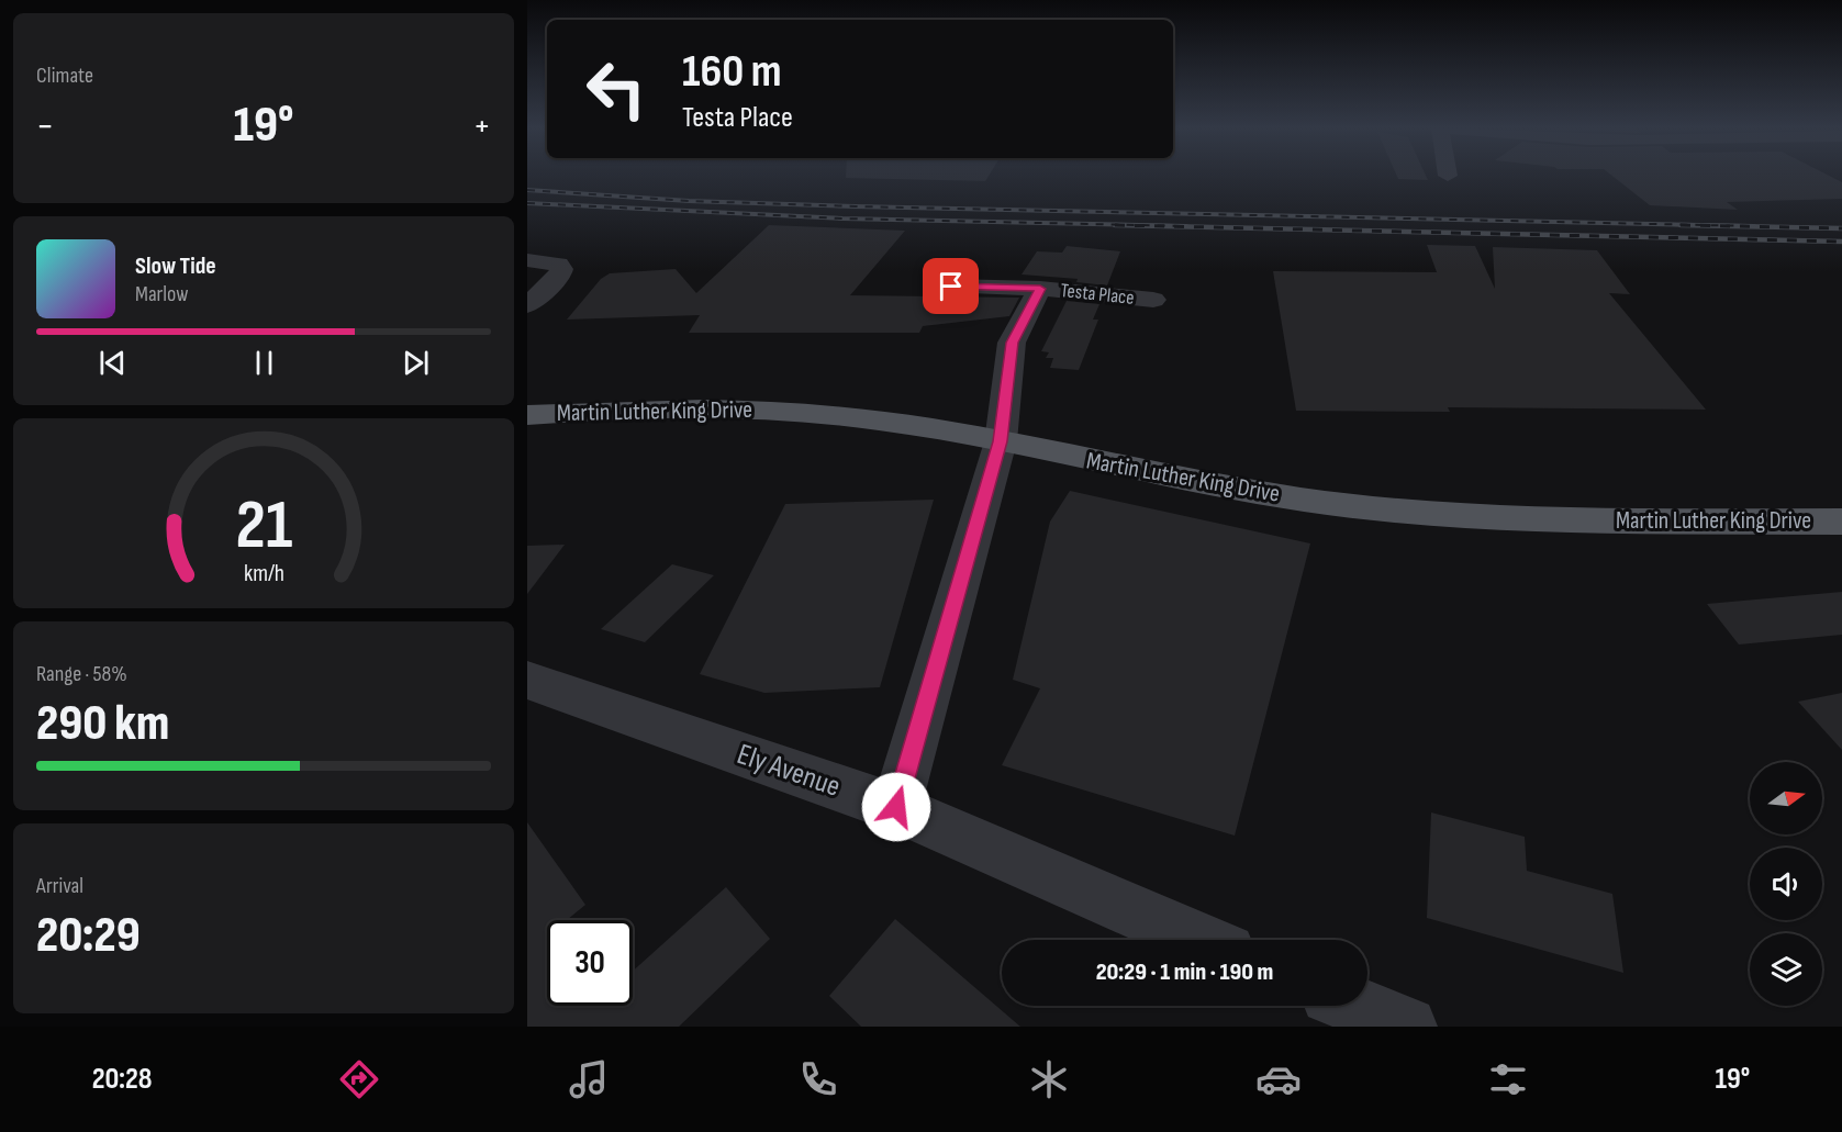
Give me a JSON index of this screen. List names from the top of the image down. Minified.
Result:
{"streets":{"main road":["Martin Luther King Drive"],"street":["Testa Place","Ely Avenue"]},"crossings":[["Testa Place","Martin Luther King Drive"],["Testa Place","Ely Avenue"]],"north":"right","page":{"tile":["Climate",["Range · 58%","290 km"],["Arrival","20:29"]],"turn":["160 m","Testa Place"],"heat":["−","19°","+"],"song":["Slow Tide","Marlow"],"limit":"30","trip":"20:29 · 1 min · 190 m","tabs":["20:28","19°"],"gauge":["21","km/h"]}}
